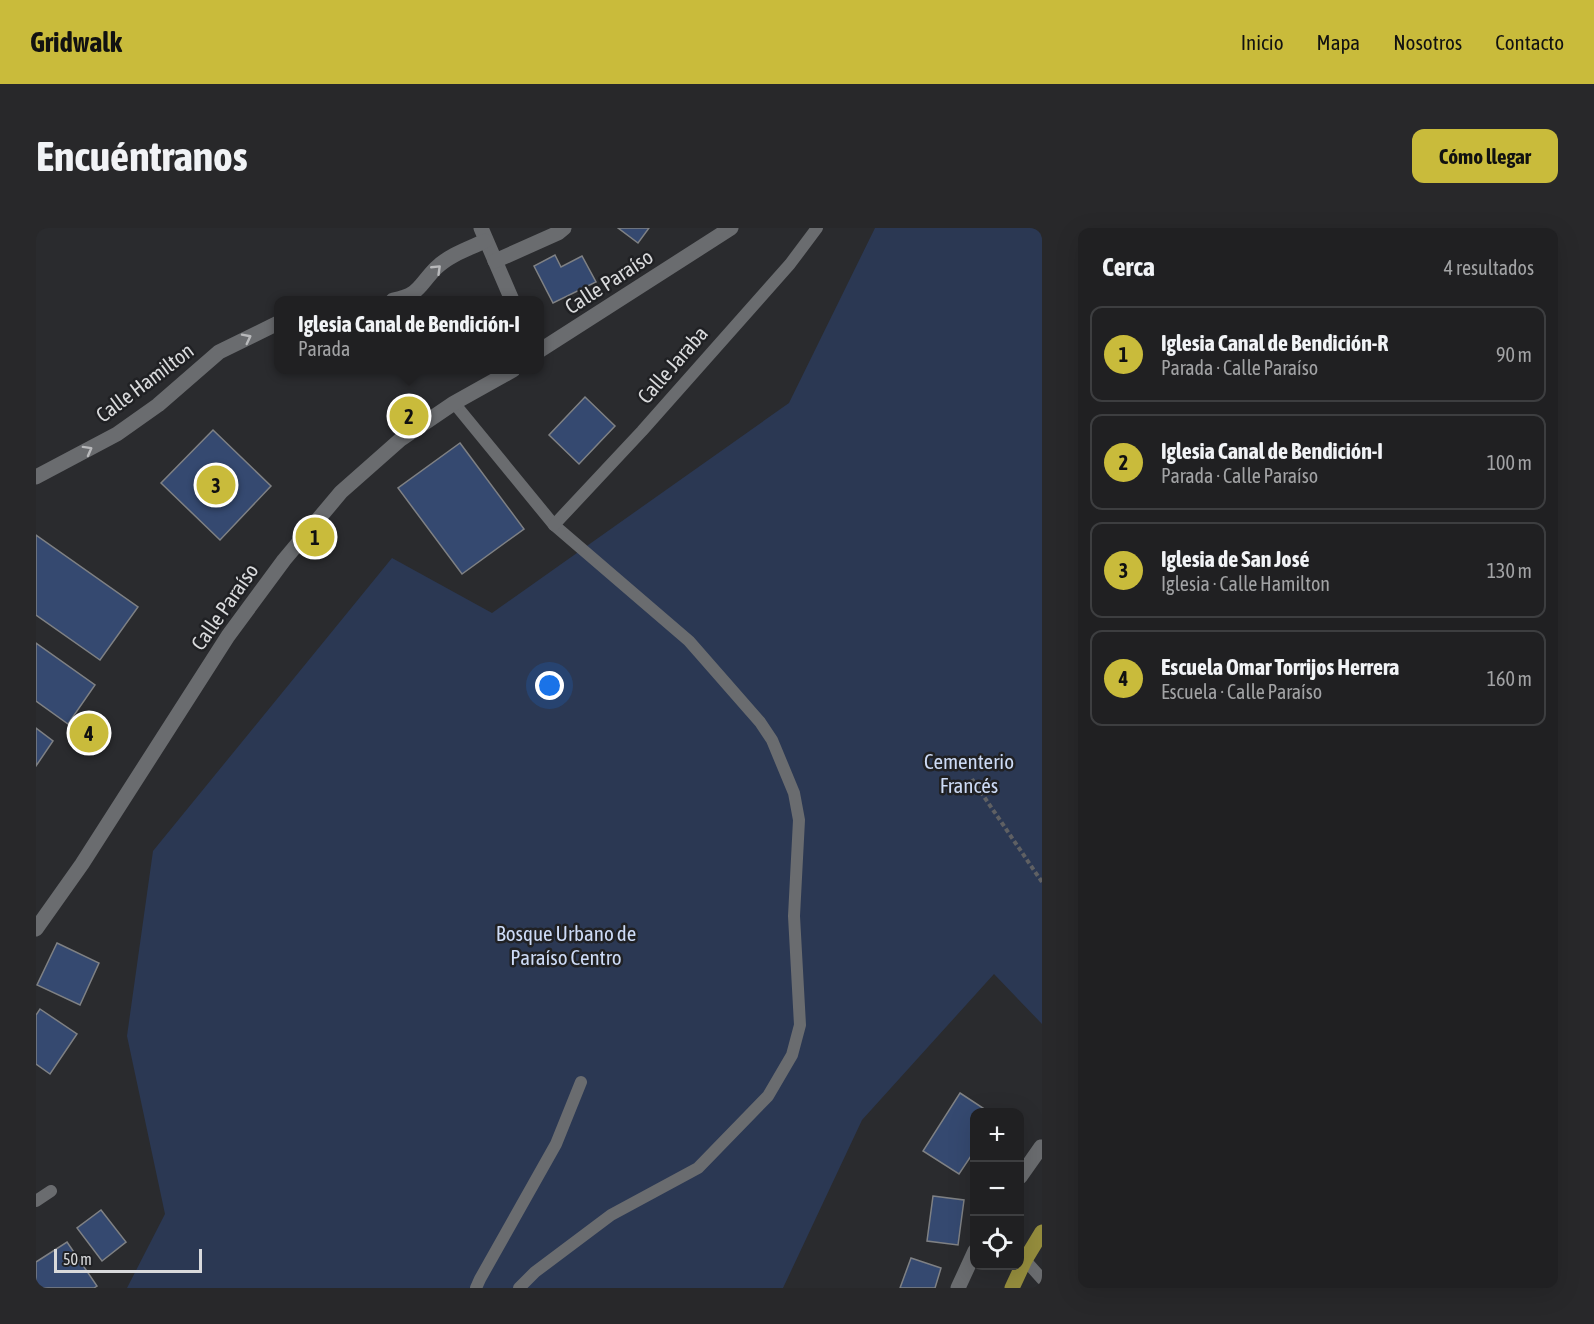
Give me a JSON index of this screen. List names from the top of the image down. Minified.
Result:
{"streets":{"street":["Calle Paraíso","Calle Hamilton"],"lane":["Calle Jaraba"]},"one_way":["Calle Hamilton"],"parks":["Cementerio Francés","Bosque Urbano de Paraíso Centro"],"scale_bar":"50 m","page":{"header":"Gridwalk","nav":["Inicio","Mapa","Nosotros","Contacto"],"buttons":"Cómo llegar","title":"Encuéntranos","heading":["Cerca","4 resultados"],"popup":["Iglesia Canal de Bendición-I","Parada"],"list":[{"mark":"1","name":"Iglesia Canal de Bendición-R","note":"Parada · Calle Paraíso","value":"90 m"},{"mark":"2","name":"Iglesia Canal de Bendición-I","note":"Parada · Calle Paraíso","value":"100 m"},{"mark":"3","name":"Iglesia de San José","note":"Iglesia · Calle Hamilton","value":"130 m"},{"mark":"4","name":"Escuela Omar Torrijos Herrera","note":"Escuela · Calle Paraíso","value":"160 m"}],"pins":["2","3","1","4"],"map_buttons":["+","−"],"scale":"50 m"}}
